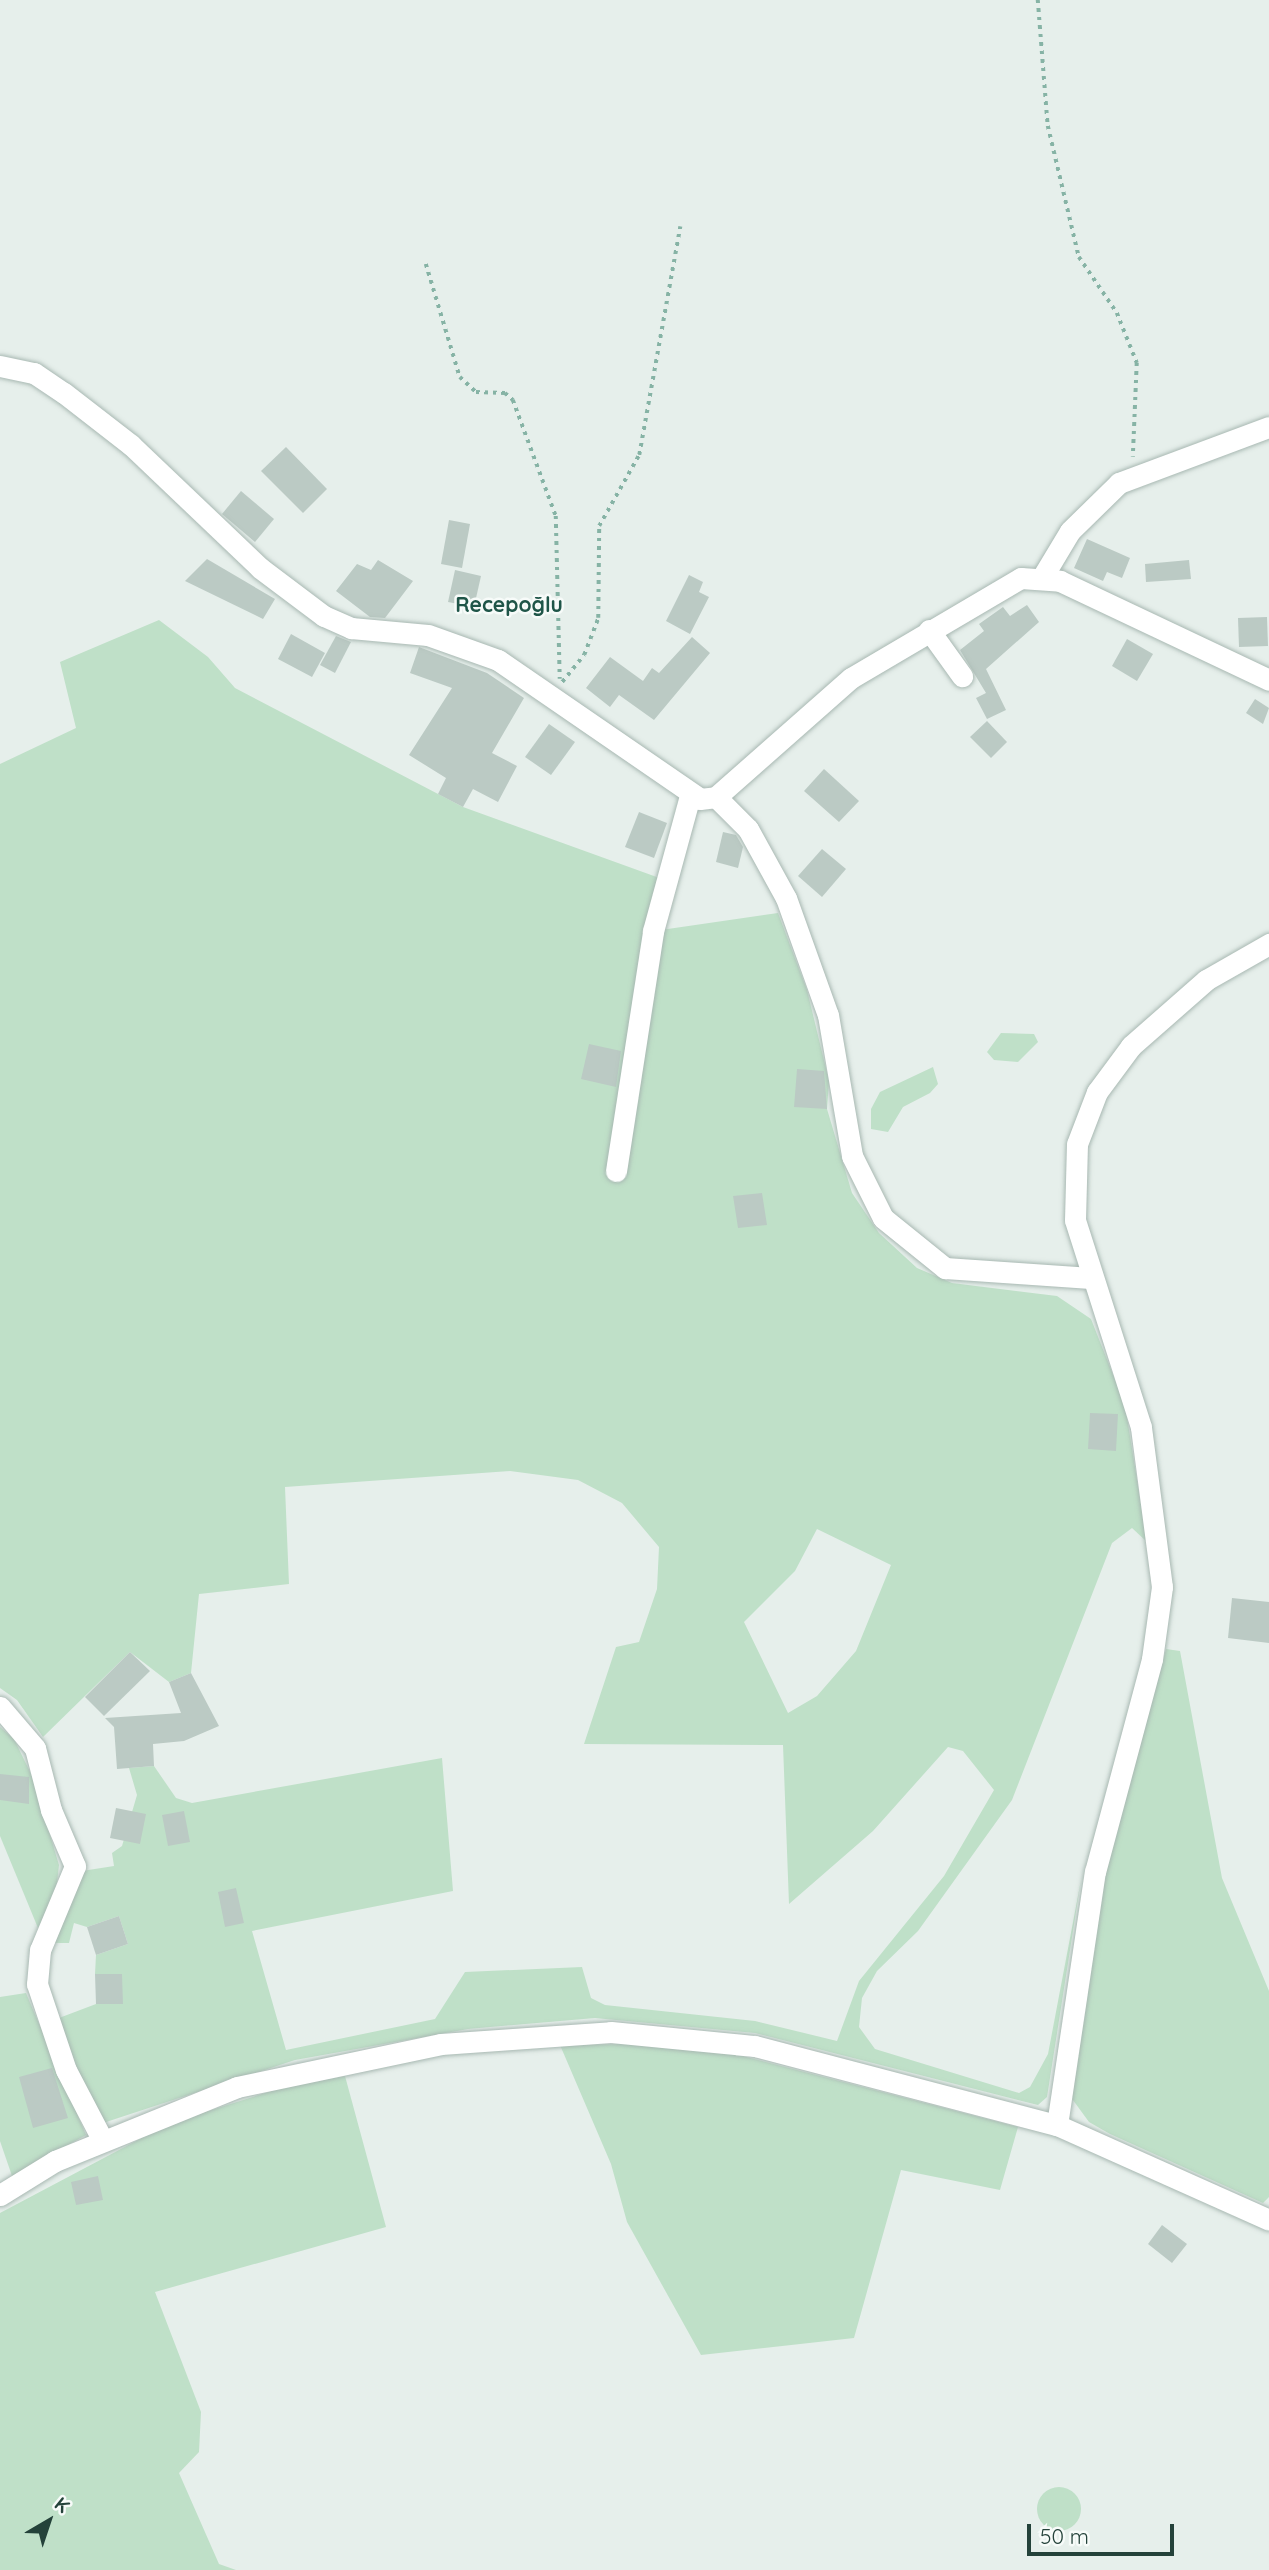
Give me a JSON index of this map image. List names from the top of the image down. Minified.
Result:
{"districts":["Recepoğlu"],"scale_bar":"50 m","north":"top right"}
